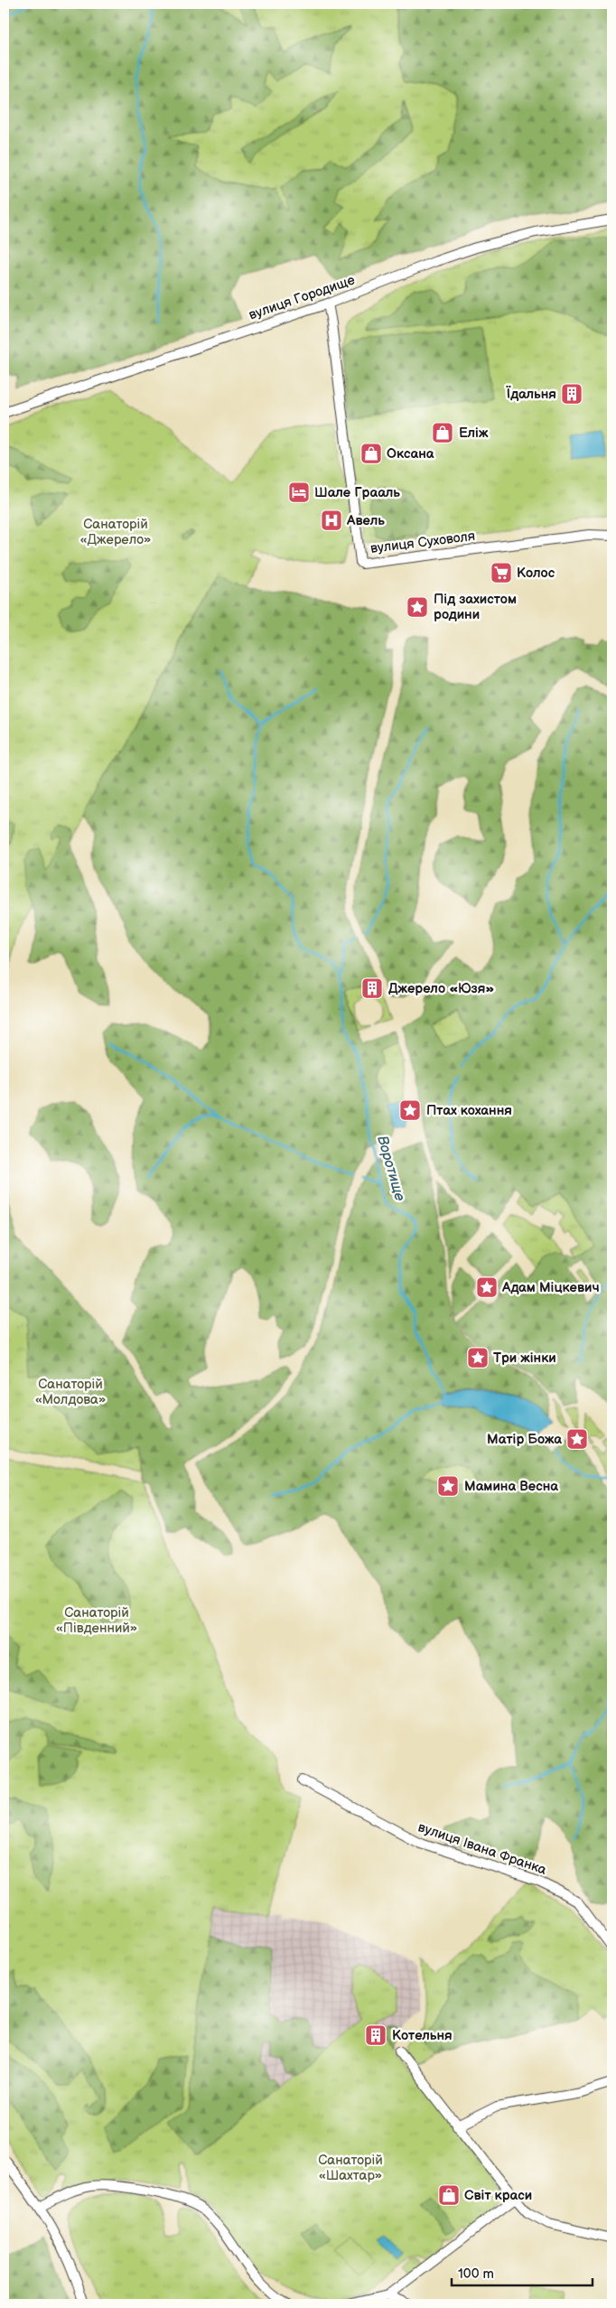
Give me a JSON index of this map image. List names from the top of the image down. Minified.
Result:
{"streets":{"street":["вулиця Городище","вулиця Суховоля","вулиця Івана Франка"]},"crossings":[["вулиця Городище","вулиця Суховоля"]],"water":["Воротище"],"parks":["Санаторій «Джерело»","Санаторій «Молдова»","Санаторій «Південний»","Санаторій «Шахтар»"],"places":{"building":["Їдальня","Джерело «Юзя»","Котельня"],"shop":["Еліж","Оксана","Світ краси"],"hotel":["Шале Грааль"],"hospital":["Авель"],"supermarket":["Колос"],"place":["Під захистом родини","Птах кохання","Адам Міцкевич","Три жінки","Матір Божа","Мамина Весна"]},"scale_bar":"100 m"}
